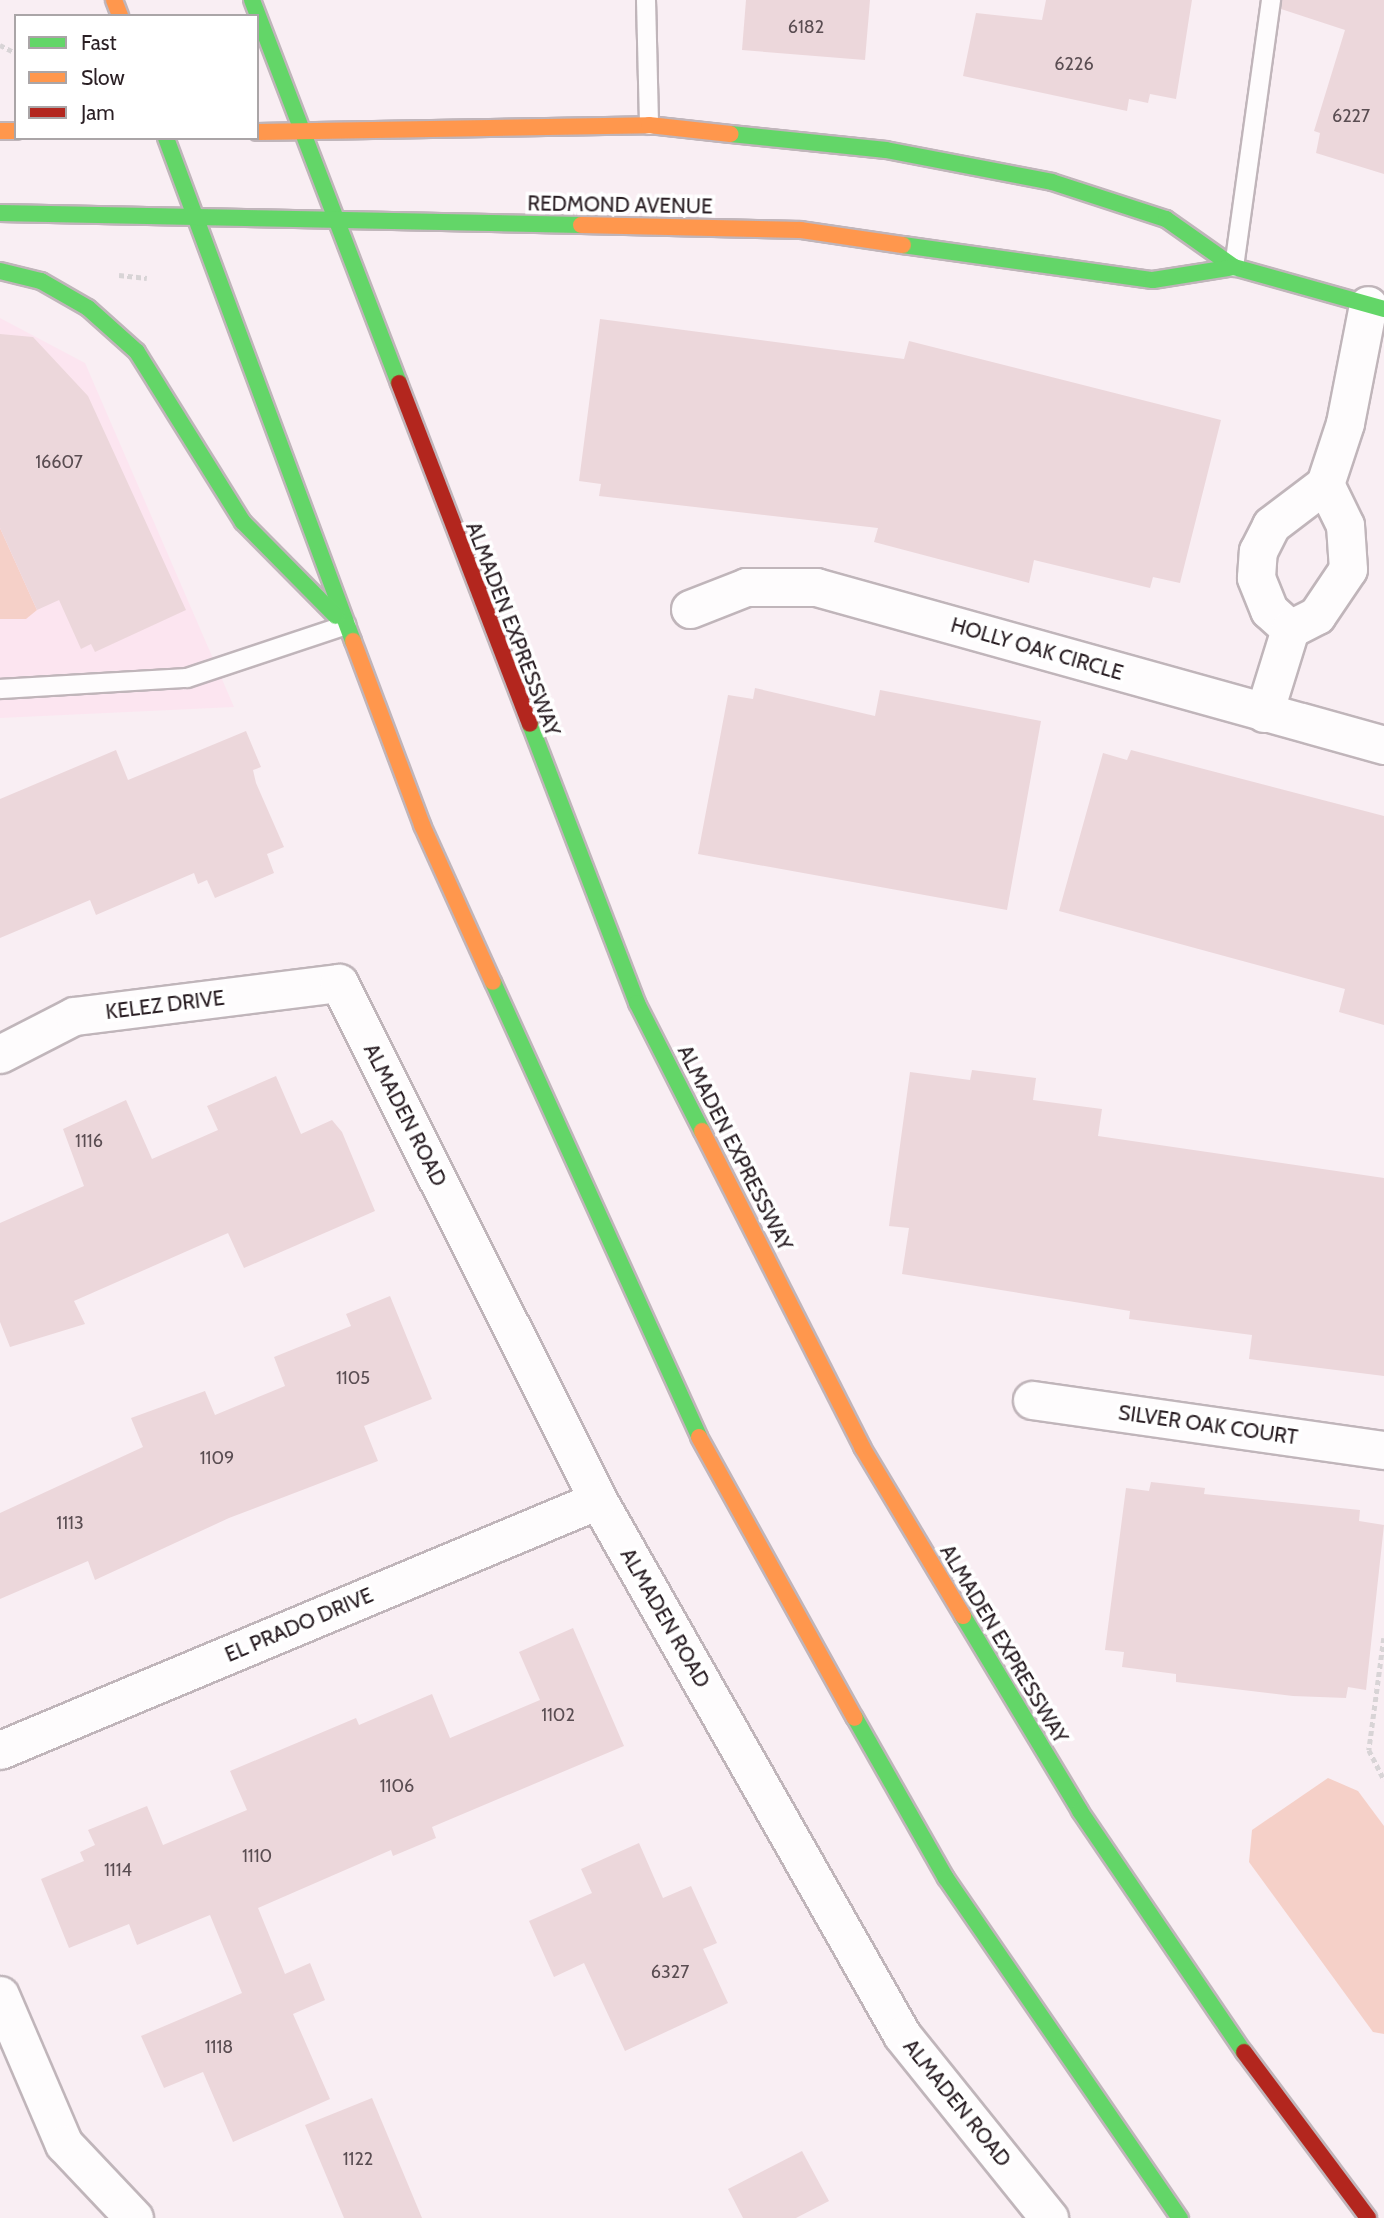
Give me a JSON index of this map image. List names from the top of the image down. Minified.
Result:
{"streets":{"main road":["REDMOND AVENUE","ALMADEN EXPRESSWAY"],"street":["HOLLY OAK CIRCLE","KELEZ DRIVE","ALMADEN ROAD","SILVER OAK COURT","EL PRADO DRIVE"]},"crossings":[["REDMOND AVENUE","ALMADEN EXPRESSWAY"],["KELEZ DRIVE","ALMADEN ROAD"],["ALMADEN ROAD","EL PRADO DRIVE"]],"house_numbers":["6182","6226","6227","16607","1116","1105","1109","1113","1102","1106","1110","1114","6327","1118","1122"],"legend":["Fast","Slow","Jam"]}
